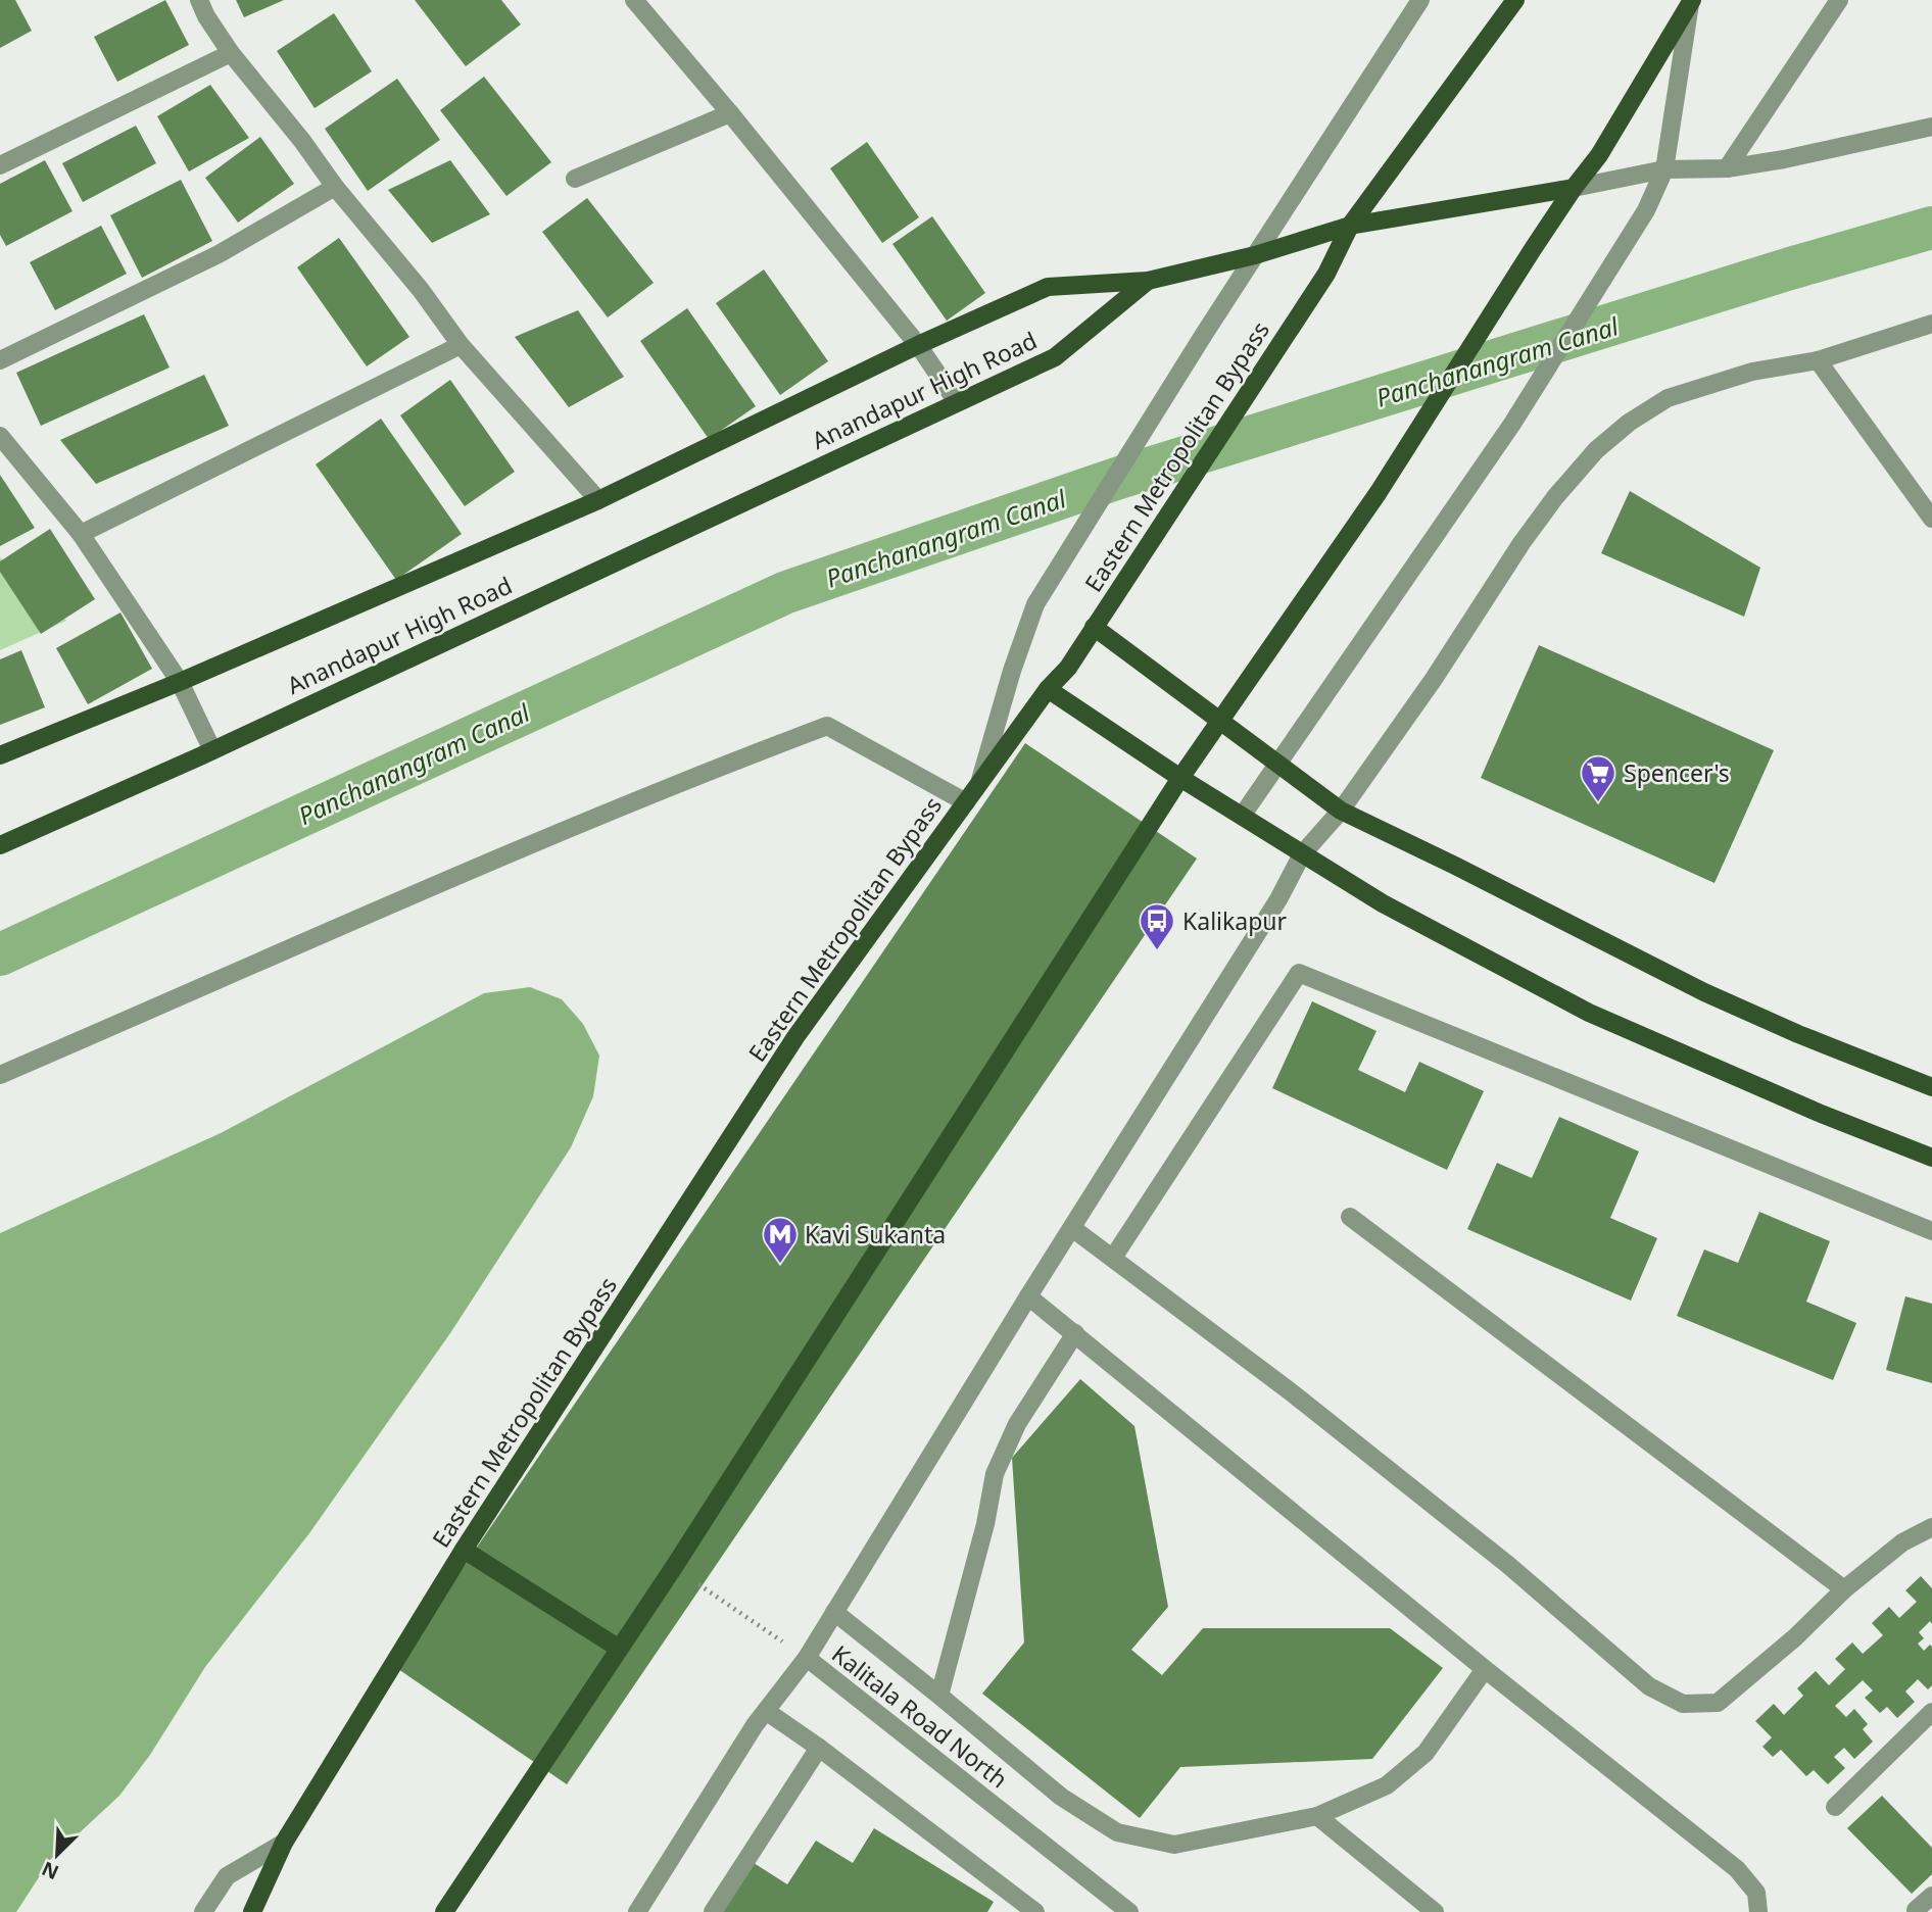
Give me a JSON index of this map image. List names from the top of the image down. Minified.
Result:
{"streets":{"main road":["Anandapur High Road","Eastern Metropolitan Bypass"],"street":["Kalitala Road North"]},"water":["Panchanangram Canal"],"places":{"supermarket":["Spencer's"],"bus stop":["Kalikapur"],"metro station":["Kavi Sukanta"]},"north":"bottom left"}
